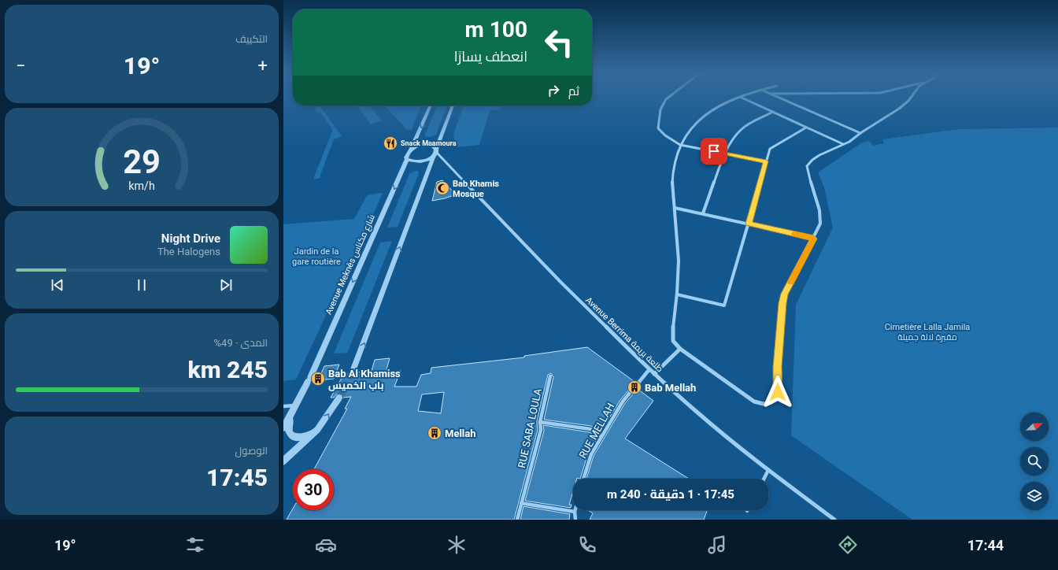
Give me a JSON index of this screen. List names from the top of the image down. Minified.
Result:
{"streets":{"street":["Avenue Meknès شارع مكناس","Avenue Berrima طلعة بريمة","RUE SABA LOULA","RUE MELLAH"]},"crossings":[["Avenue Berrima طلعة بريمة","RUE MELLAH"]],"parks":["Jardin de la gare routière","Cimetière Lalla Jamila مقبرة لالة جميلة"],"places":{"restaurant":["Snack Maamoura"],"mosque":["Bab Khamis Mosque"],"building":["Bab Al Khamiss باب الخميس","Bab Mellah","Mellah"]},"north":"top right","page":{"tile":["التكييف",["المدى · 49%","245 km"],["الوصول","17:45"]],"turn":["100 m","انعطف يسارًا"],"heat":["−","19°","+"],"then":"ثم","song":["Night Drive","The Halogens"],"limit":"30","trip":"17:45 · 1 دقيقة · 240 m","tabs":["17:44","19°"],"gauge":["29","km/h"]}}
